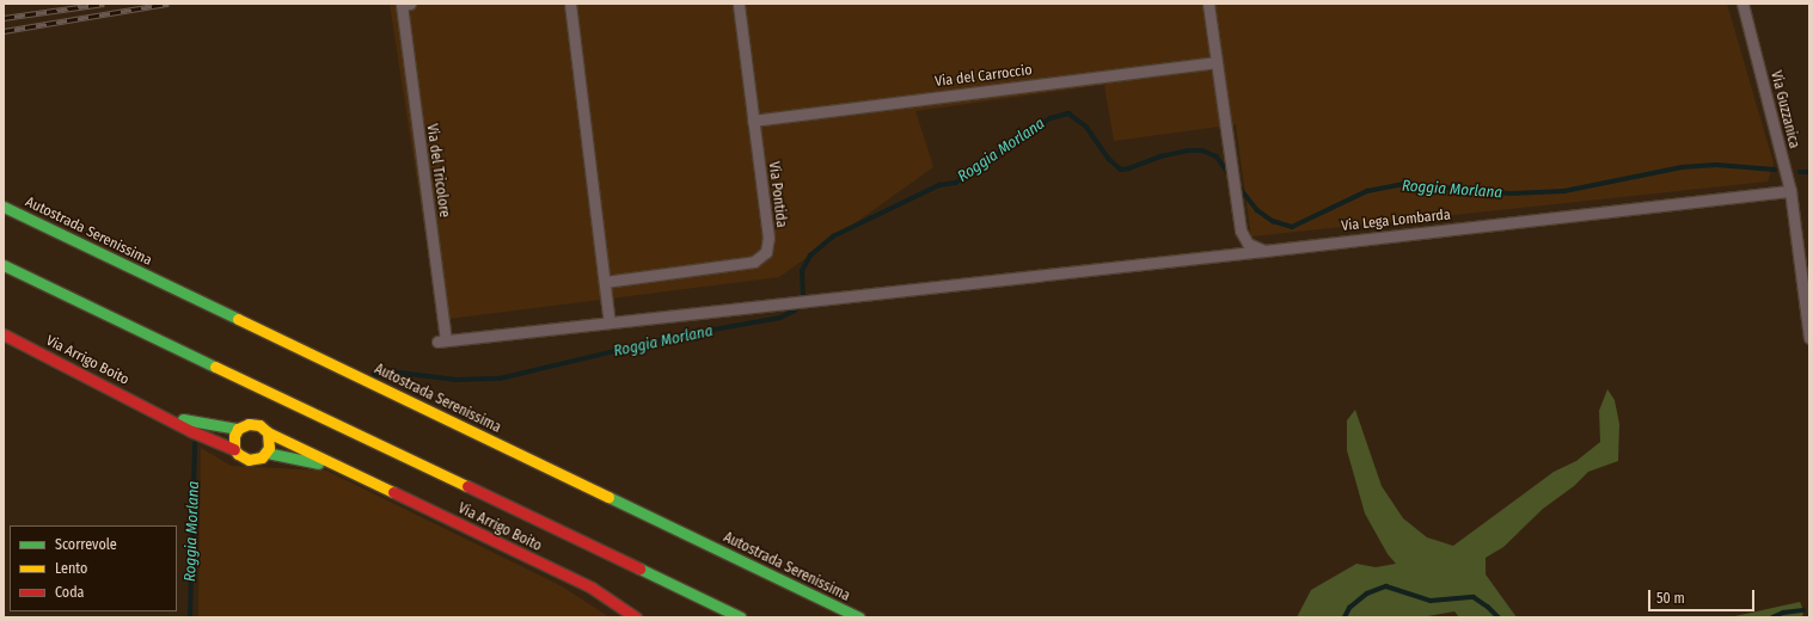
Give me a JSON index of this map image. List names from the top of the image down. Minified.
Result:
{"streets":{"main road":["Autostrada Serenissima","Via Arrigo Boito"],"street":["Via del Carroccio","Via Guzzanica","Via del Tricolore","Via Pontida","Via Lega Lombarda"]},"crossings":[["Via del Carroccio","Via Pontida"],["Via Guzzanica","Via Lega Lombarda"],["Via del Tricolore","Via Lega Lombarda"]],"water":["Roggia Morlana"],"legend":["Scorrevole","Lento","Coda"],"scale_bar":"50 m"}
